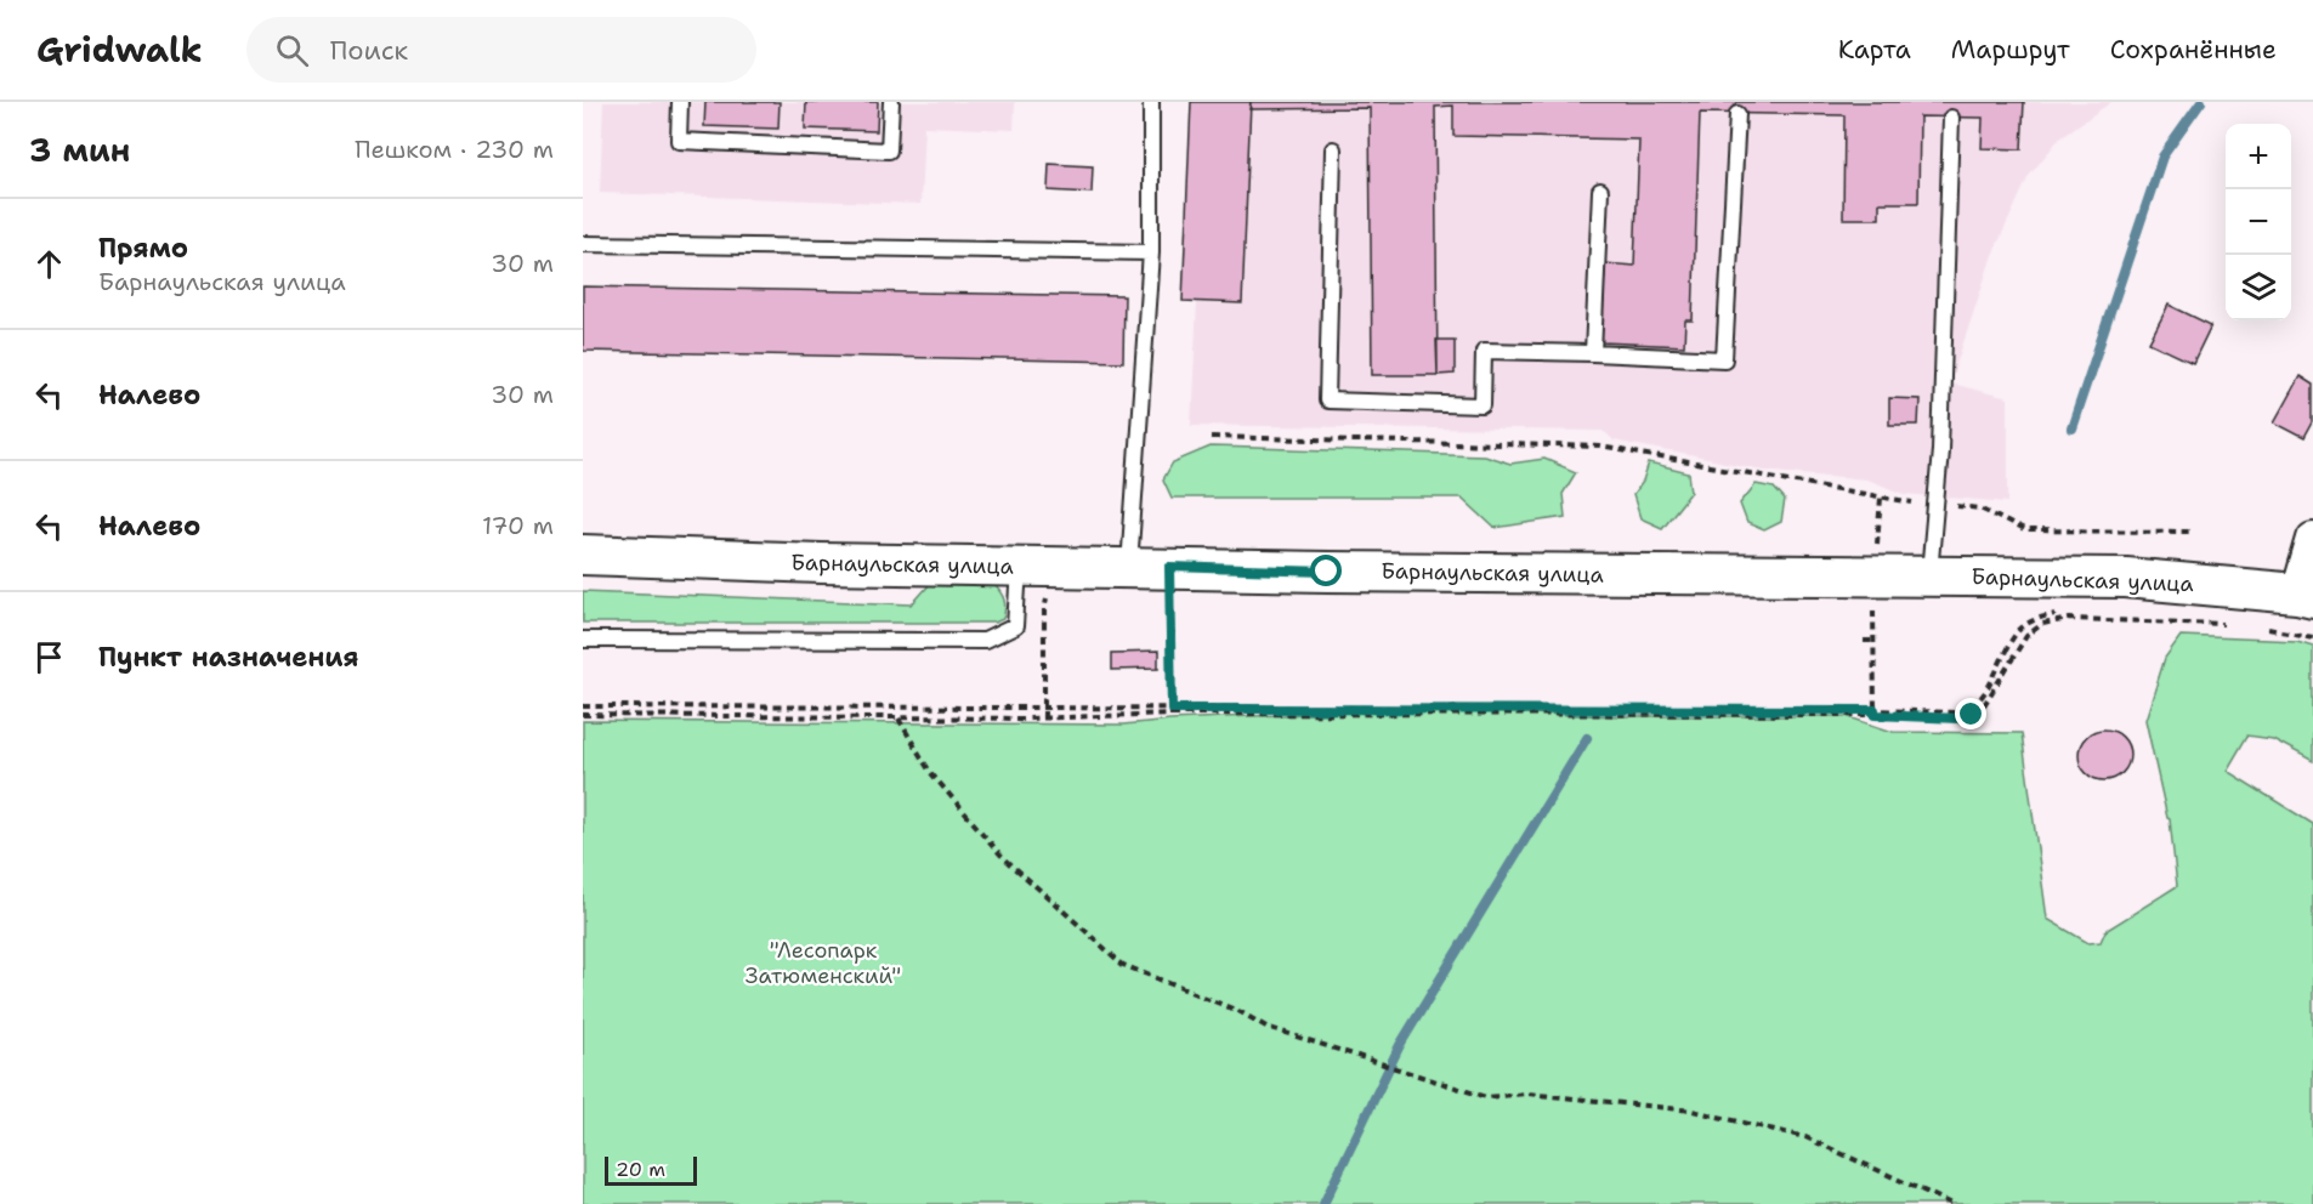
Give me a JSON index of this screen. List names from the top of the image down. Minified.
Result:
{"streets":{"street":["Барнаульская улица"]},"parks":["\"Лесопарк Затюменский\""],"scale_bar":"20 m","page":{"header":"Gridwalk","search":"Поиск","nav":["Карта","Маршрут","Сохранённые"],"heading":["3 мин","Пешком · 230 m"],"map_buttons":["+","−"],"list":[["Прямо","Барнаульская улица","30 m"],["Налево","30 m"],["Налево","170 m"],"Пункт назначения"],"scale":"20 m"}}
